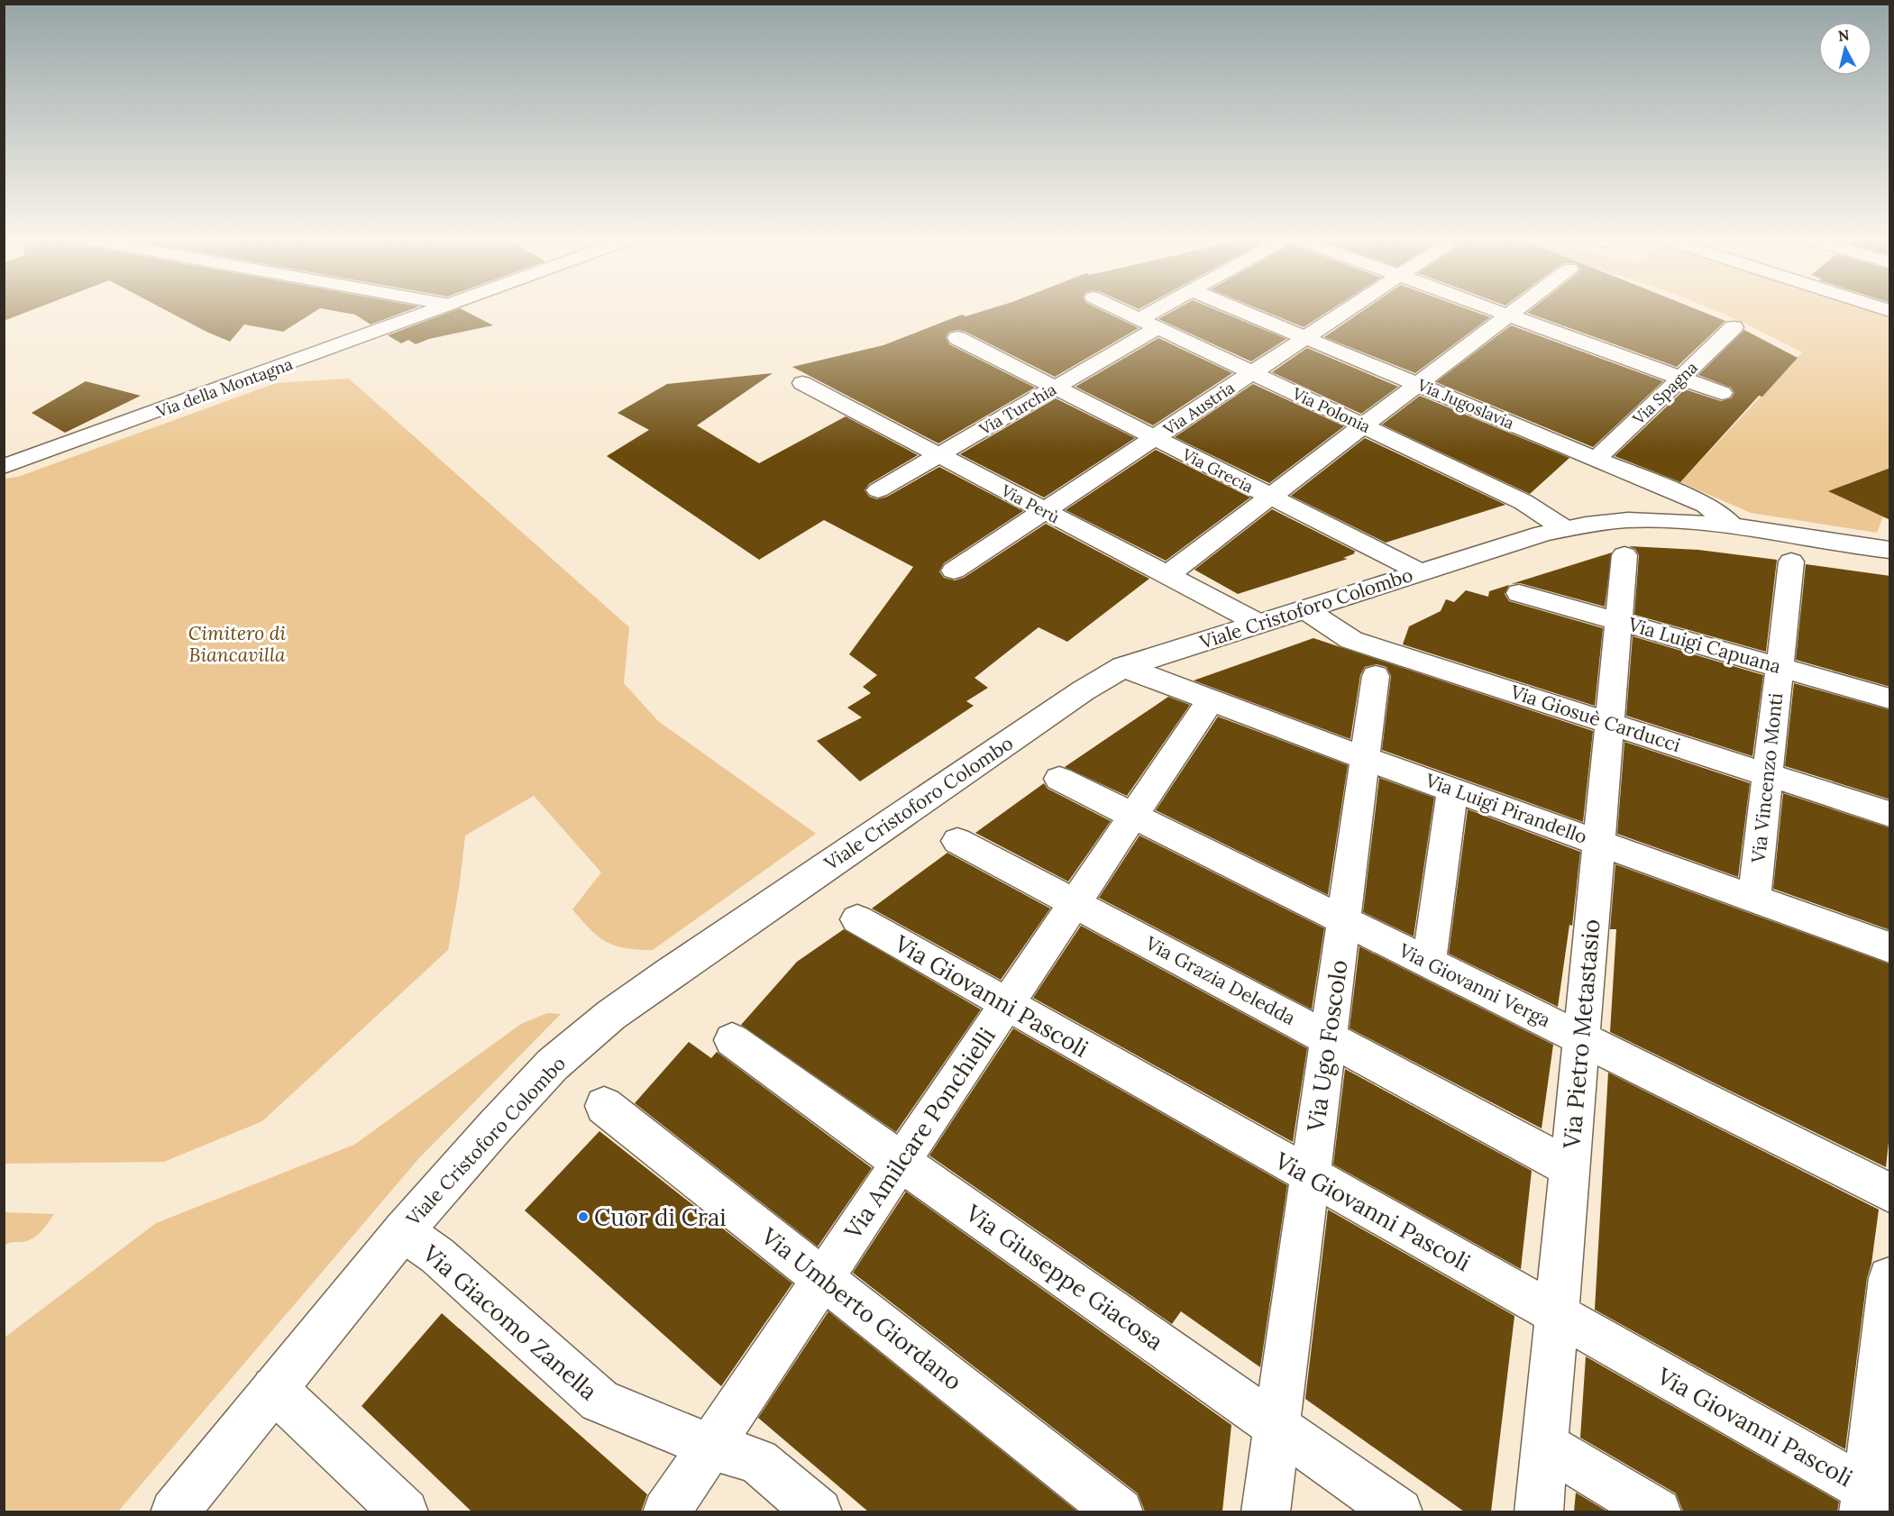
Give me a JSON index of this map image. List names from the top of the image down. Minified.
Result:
{"streets":{"street":["Via della Montagna","Via Spagna","Via Jugoslavia","Via Austria","Via Turchia","Via Polonia","Via Grecia","Via Perù","Viale Cristoforo Colombo","Via Luigi Capuana","Via Giosuè Carducci","Via Vincenzo Monti","Via Luigi Pirandello","Via Grazia Deledda","Via Giovanni Verga","Via Giovanni Pascoli","Via Pietro Metastasio","Via Ugo Foscolo","Via Amilcare Ponchielli","Via Giuseppe Giacosa","Via Umberto Giordano","Via Giacomo Zanella"]},"crossings":[["Via Spagna","Via Jugoslavia"],["Via Jugoslavia","Via Austria"],["Via Jugoslavia","Viale Cristoforo Colombo"],["Via Austria","Via Polonia"],["Via Austria","Via Grecia"],["Via Austria","Via Perù"],["Via Turchia","Via Polonia"],["Via Turchia","Via Grecia"],["Via Turchia","Via Perù"],["Via Polonia","Viale Cristoforo Colombo"],["Via Grecia","Viale Cristoforo Colombo"],["Via Perù","Viale Cristoforo Colombo"],["Viale Cristoforo Colombo","Via Giosuè Carducci"],["Viale Cristoforo Colombo","Via Luigi Pirandello"],["Viale Cristoforo Colombo","Via Giacomo Zanella"],["Via Luigi Capuana","Via Vincenzo Monti"],["Via Luigi Capuana","Via Pietro Metastasio"],["Via Giosuè Carducci","Via Vincenzo Monti"],["Via Giosuè Carducci","Via Pietro Metastasio"],["Via Vincenzo Monti","Via Luigi Pirandello"],["Via Luigi Pirandello","Via Pietro Metastasio"],["Via Luigi Pirandello","Via Ugo Foscolo"],["Via Luigi Pirandello","Via Amilcare Ponchielli"],["Via Grazia Deledda","Via Pietro Metastasio"],["Via Grazia Deledda","Via Ugo Foscolo"],["Via Grazia Deledda","Via Amilcare Ponchielli"],["Via Giovanni Verga","Via Pietro Metastasio"],["Via Giovanni Verga","Via Ugo Foscolo"],["Via Giovanni Verga","Via Amilcare Ponchielli"],["Via Giovanni Pascoli","Via Pietro Metastasio"],["Via Giovanni Pascoli","Via Ugo Foscolo"],["Via Giovanni Pascoli","Via Amilcare Ponchielli"],["Via Ugo Foscolo","Via Giuseppe Giacosa"],["Via Amilcare Ponchielli","Via Giuseppe Giacosa"],["Via Amilcare Ponchielli","Via Umberto Giordano"],["Via Amilcare Ponchielli","Via Giacomo Zanella"]],"parks":["Cimitero di Biancavilla"],"places":["Cuor di Crai"],"north":"top"}
